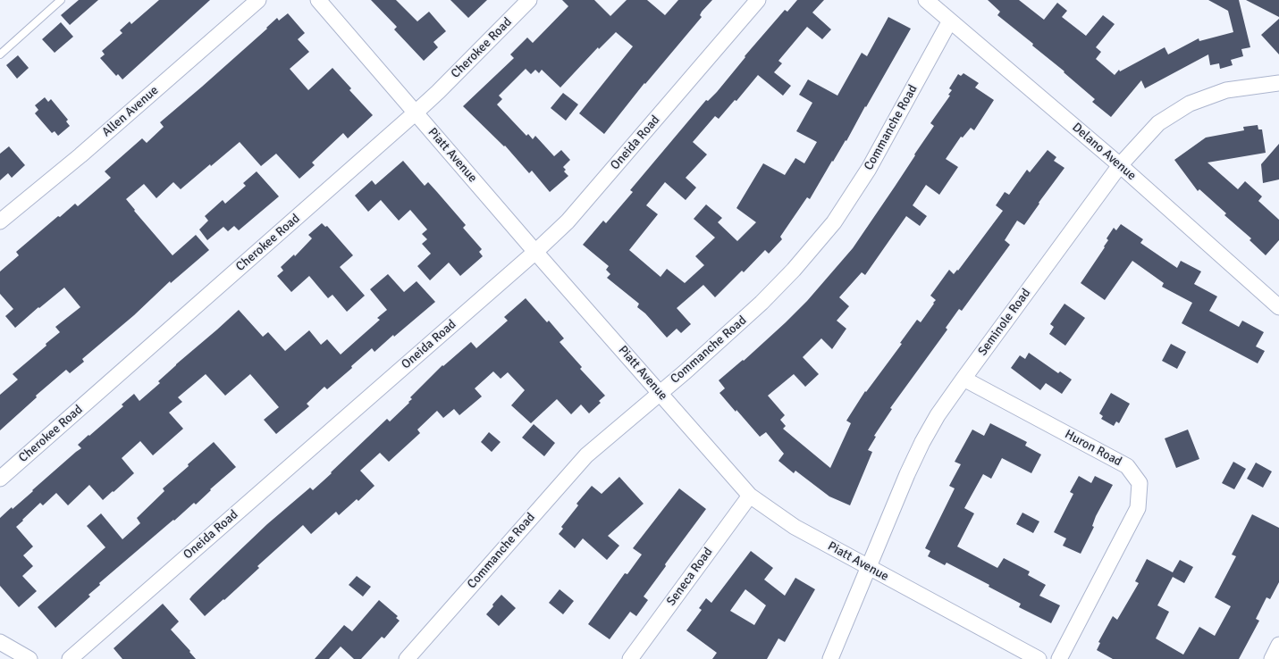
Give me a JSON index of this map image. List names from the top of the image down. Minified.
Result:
{"streets":{"street":["Cherokee Road","Allen Avenue","Commanche Road","Oneida Road","Delano Avenue","Piatt Avenue","Seminole Road","Huron Road","Seneca Road"]},"crossings":[["Cherokee Road","Piatt Avenue"],["Commanche Road","Delano Avenue"],["Commanche Road","Piatt Avenue"],["Oneida Road","Piatt Avenue"],["Delano Avenue","Seminole Road"],["Piatt Avenue","Seminole Road"],["Piatt Avenue","Seneca Road"],["Seminole Road","Huron Road"]]}
